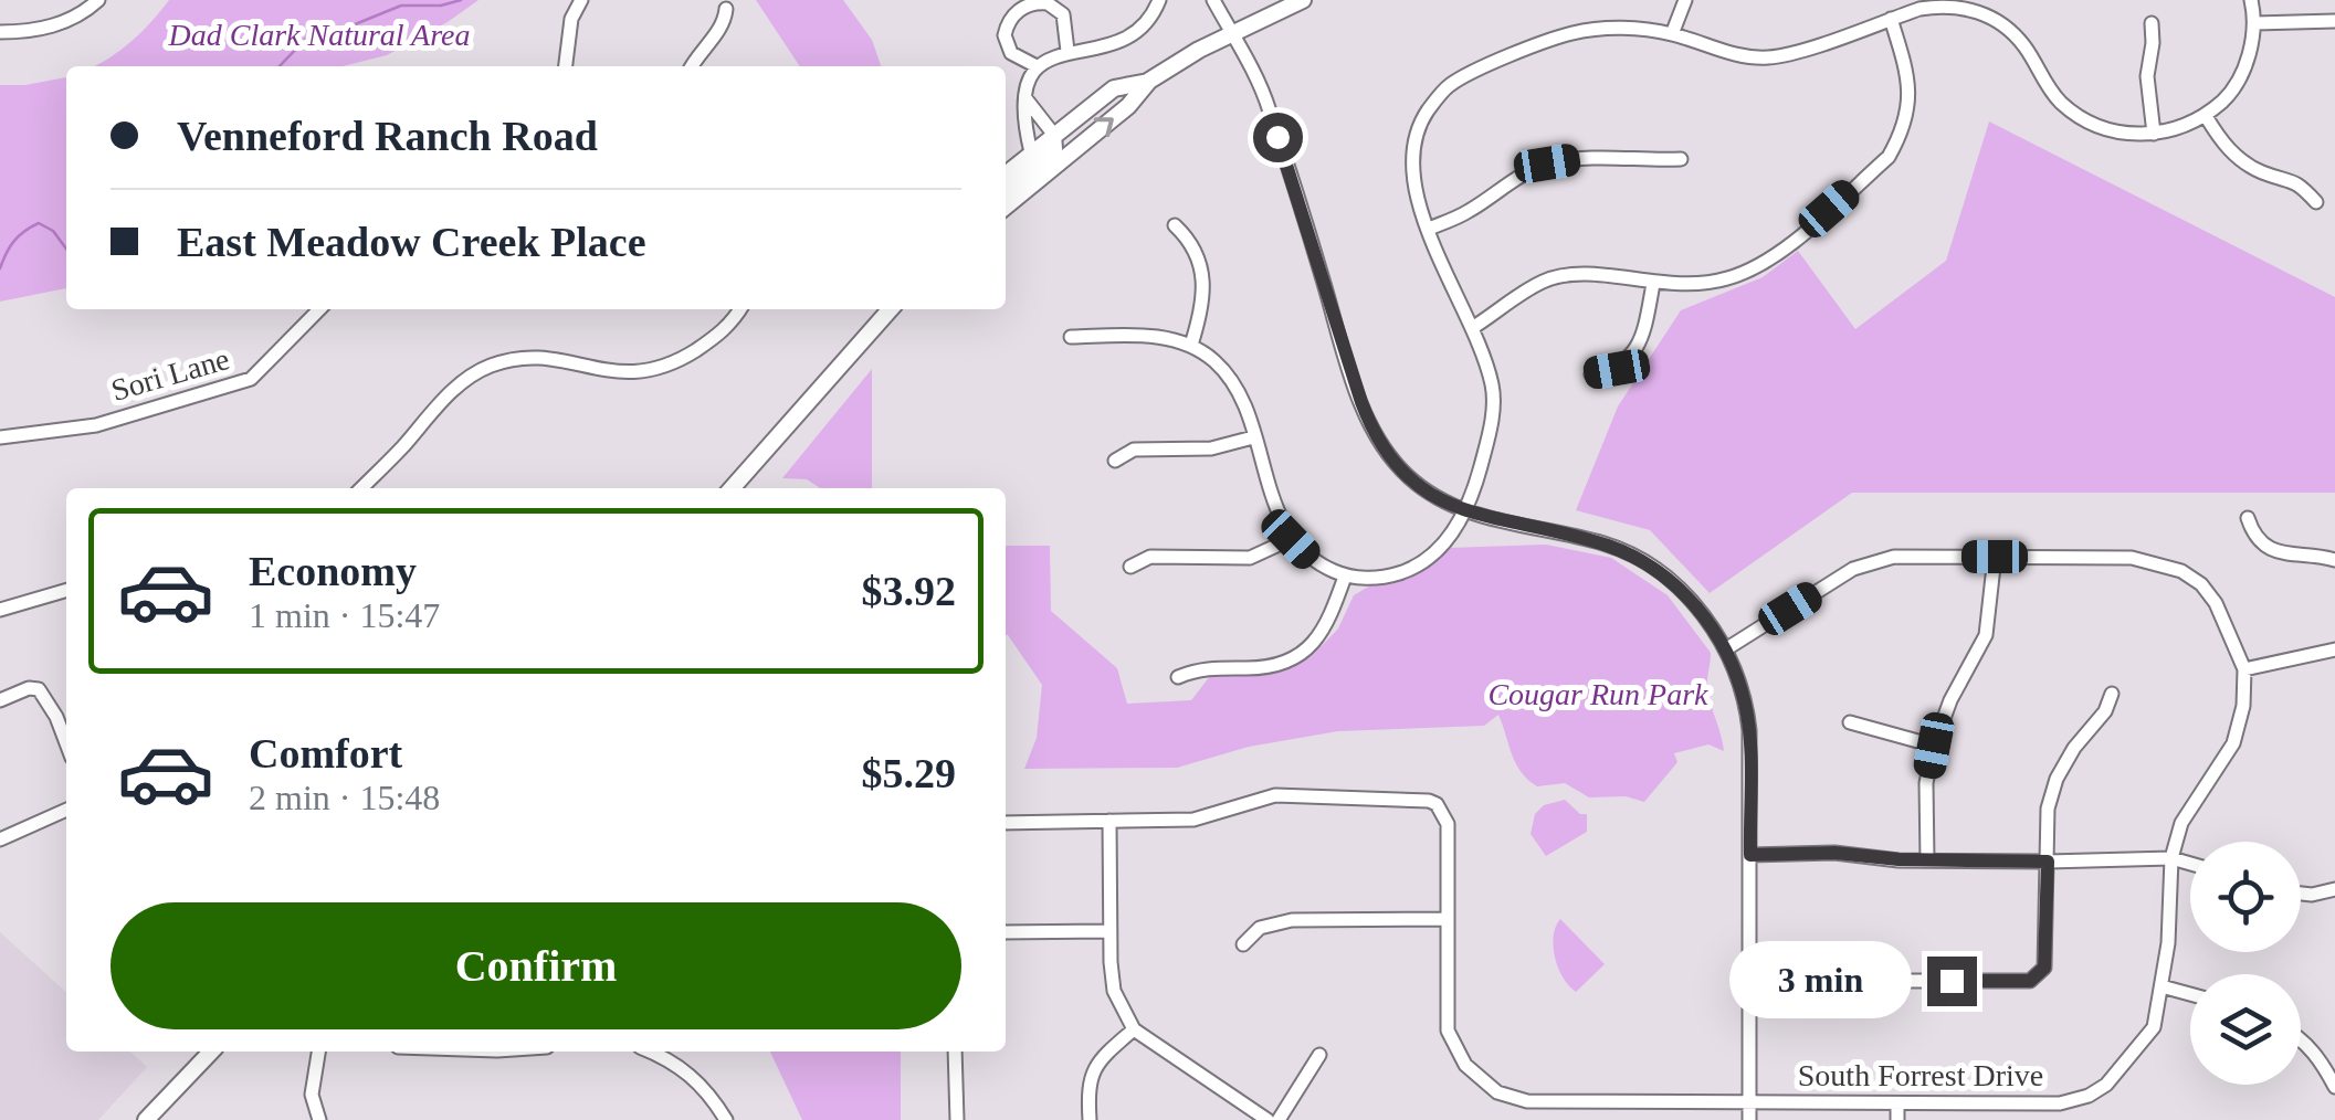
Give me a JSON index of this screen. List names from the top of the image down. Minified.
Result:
{"streets":{"street":["Sori Lane","South Forrest Drive"]},"parks":["Dad Clark Natural Area","Cougar Run Park"],"page":{"banner":["Venneford Ranch Road","East Meadow Creek Place"],"list":[{"name":"Economy","note":"1 min · 15:47","value":"$3.92"},{"name":"Comfort","note":"2 min · 15:48","value":"$5.29"}],"buttons":"Confirm","bubble":"3 min"}}
